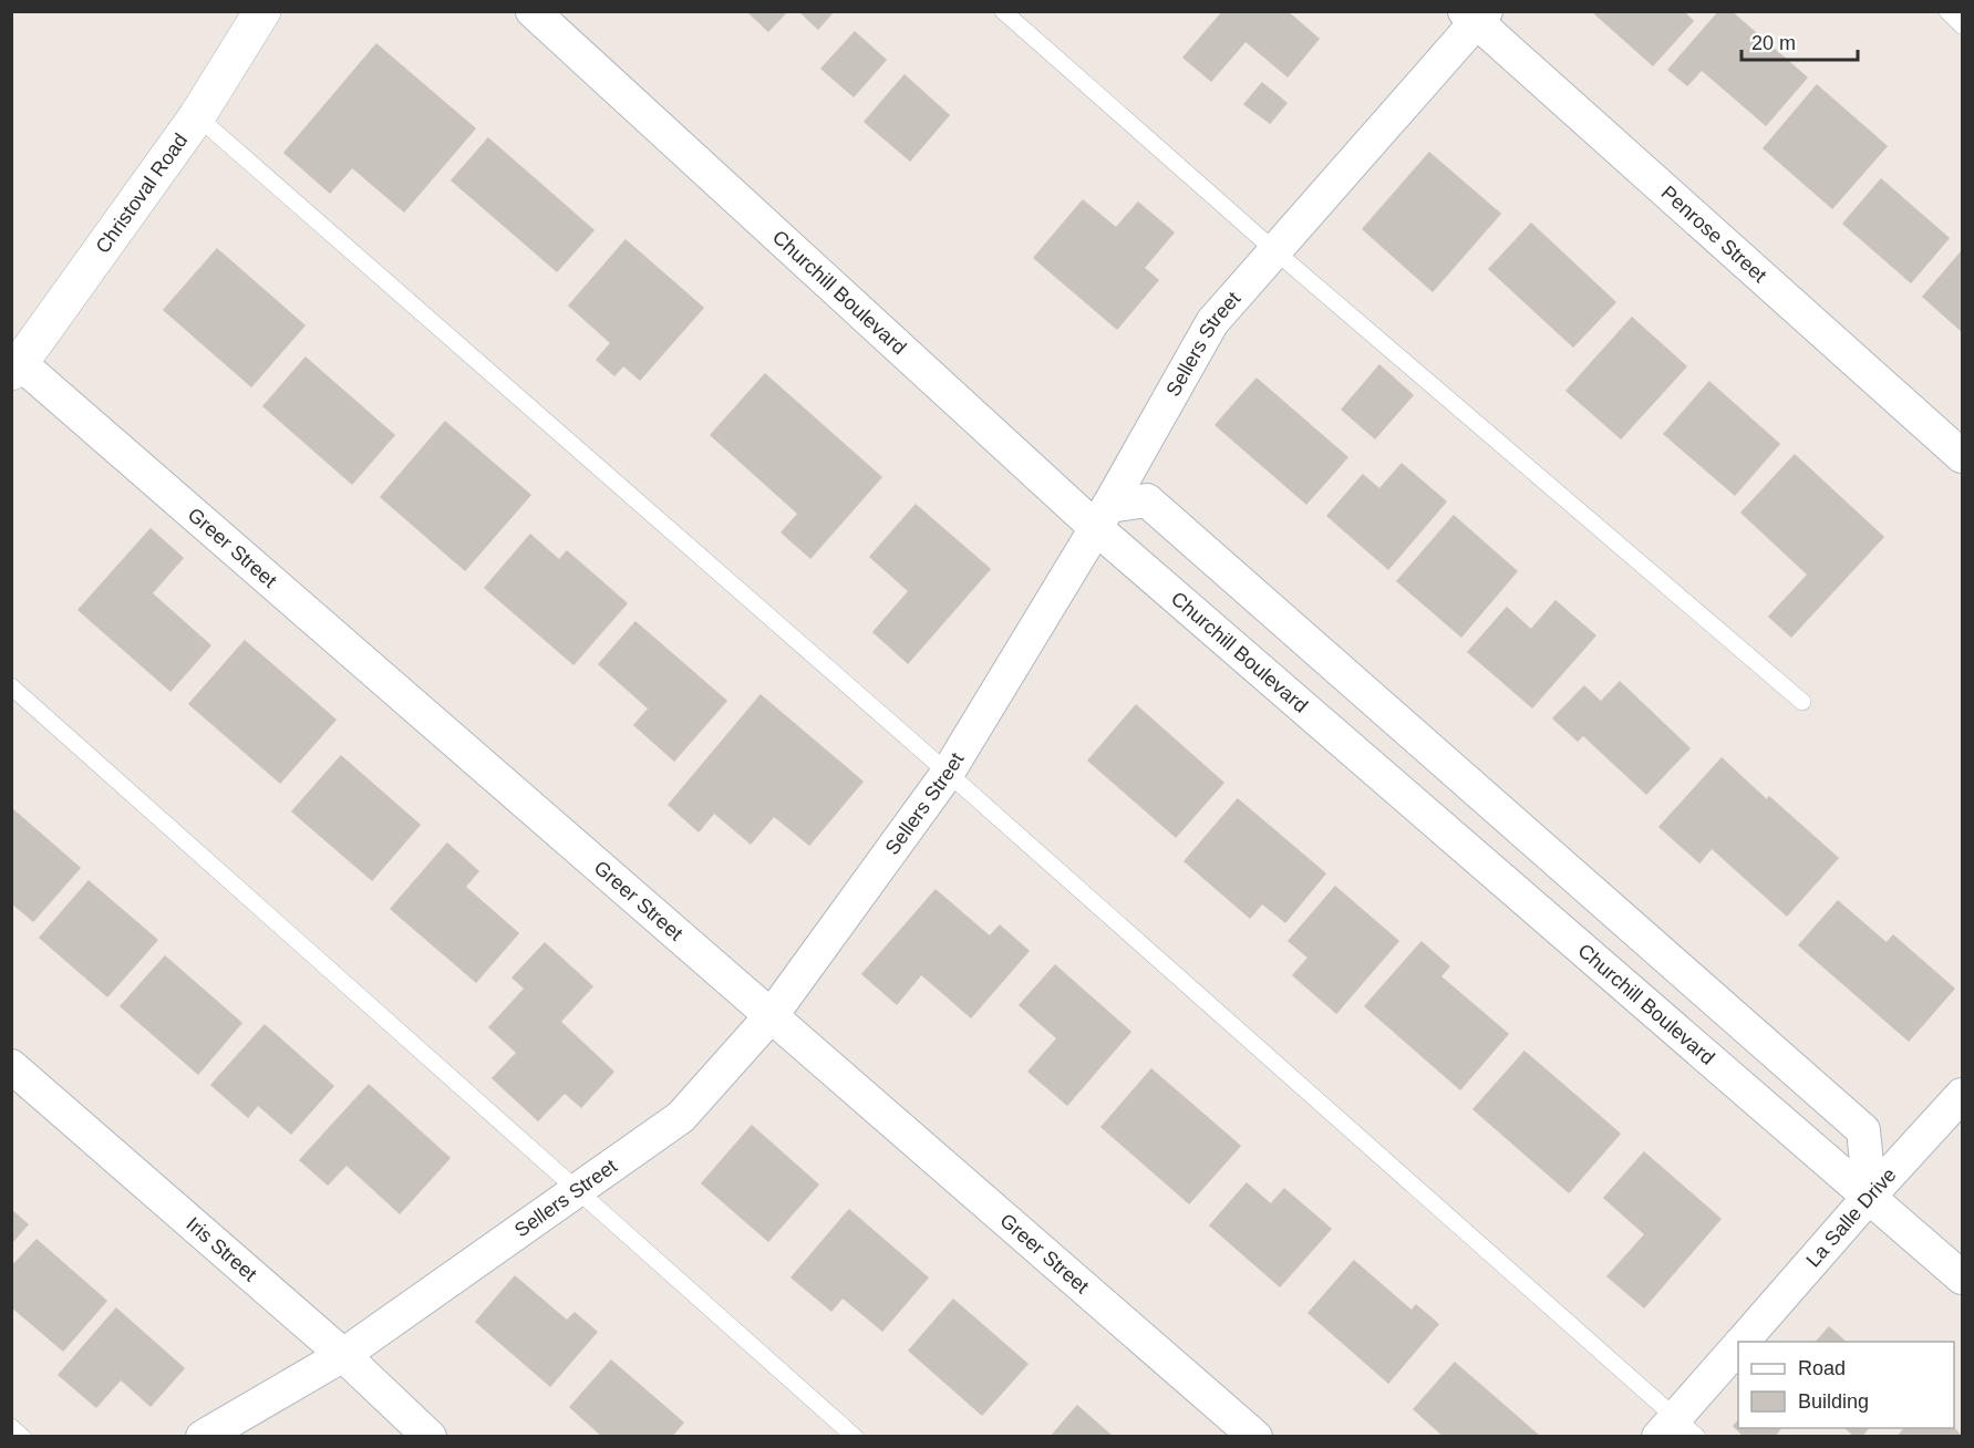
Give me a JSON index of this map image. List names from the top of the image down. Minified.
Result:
{"streets":{"street":["Christoval Road","Penrose Street","Churchill Boulevard","Sellers Street","Greer Street","La Salle Drive","Iris Street"]},"crossings":[["Christoval Road","Greer Street"],["Penrose Street","Sellers Street"],["Churchill Boulevard","Sellers Street"],["Churchill Boulevard","La Salle Drive"],["Sellers Street","Greer Street"],["Sellers Street","Iris Street"]],"legend":["Road","Building"],"scale_bar":"20 m"}
